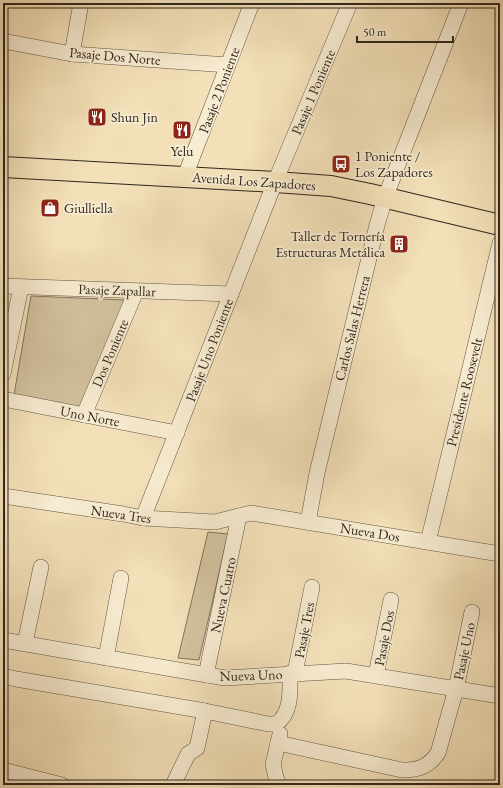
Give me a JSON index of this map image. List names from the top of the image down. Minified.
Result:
{"streets":{"main road":["Avenida Los Zapadores"],"street":["Pasaje Dos Norte","Pasaje 2 Poniente","Pasaje 1 Poniente","Pasaje Zapallar","Carlos Salas Herrera","Pasaje Uno Poniente","Dos Poniente","Presidente Roosevelt","Uno Norte","Nueva Tres","Nueva Dos","Nueva Cuatro","Pasaje Tres","Pasaje Dos","Pasaje Uno","Nueva Uno"]},"crossings":[["Pasaje Dos Norte","Pasaje 2 Poniente"],["Pasaje 2 Poniente","Avenida Los Zapadores"],["Pasaje 1 Poniente","Avenida Los Zapadores"],["Pasaje 1 Poniente","Pasaje Uno Poniente"],["Avenida Los Zapadores","Carlos Salas Herrera"],["Avenida Los Zapadores","Pasaje Uno Poniente"],["Pasaje Zapallar","Pasaje Uno Poniente"],["Pasaje Zapallar","Dos Poniente"],["Carlos Salas Herrera","Nueva Dos"],["Pasaje Uno Poniente","Uno Norte"],["Pasaje Uno Poniente","Nueva Tres"],["Dos Poniente","Uno Norte"],["Presidente Roosevelt","Nueva Dos"],["Nueva Tres","Nueva Dos"],["Nueva Tres","Nueva Cuatro"],["Nueva Dos","Nueva Cuatro"],["Nueva Cuatro","Nueva Uno"],["Pasaje Tres","Nueva Uno"],["Pasaje Dos","Nueva Uno"],["Pasaje Uno","Nueva Uno"]],"places":{"restaurant":["Shun Jin","Yelu"],"bus stop":["1 Poniente / Los Zapadores"],"shop":["Giulliella"],"building":["Taller de Tornería Estructuras Metálica"]},"scale_bar":"50 m"}
